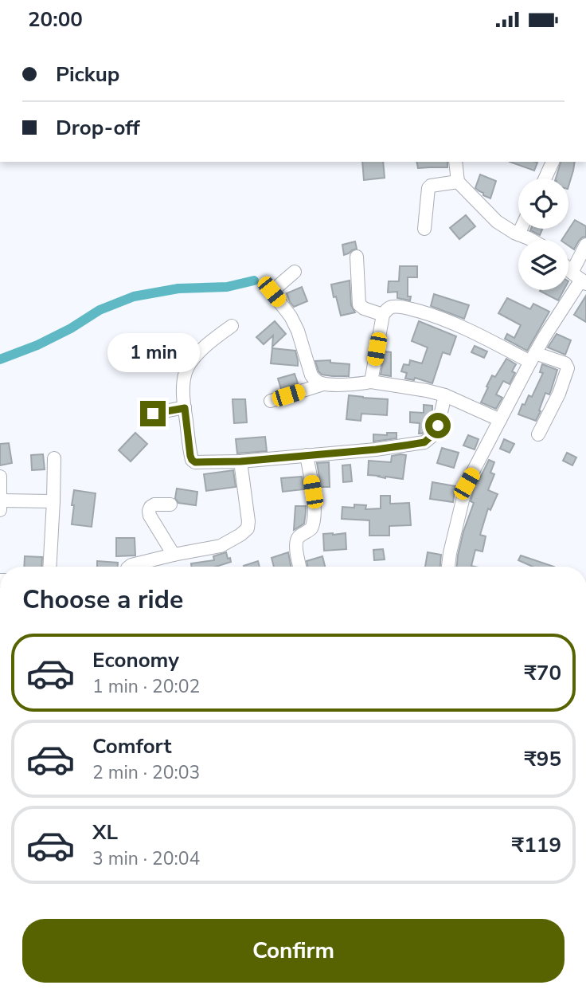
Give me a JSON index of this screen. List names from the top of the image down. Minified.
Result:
{"page":{"status":"20:00","banner":["Pickup","Drop-off"],"bubble":"1 min","heading":"Choose a ride","list":[{"name":"Economy","note":"1 min · 20:02","value":"₹70"},{"name":"Comfort","note":"2 min · 20:03","value":"₹95"},{"name":"XL","note":"3 min · 20:04","value":"₹119"}],"buttons":"Confirm"}}
